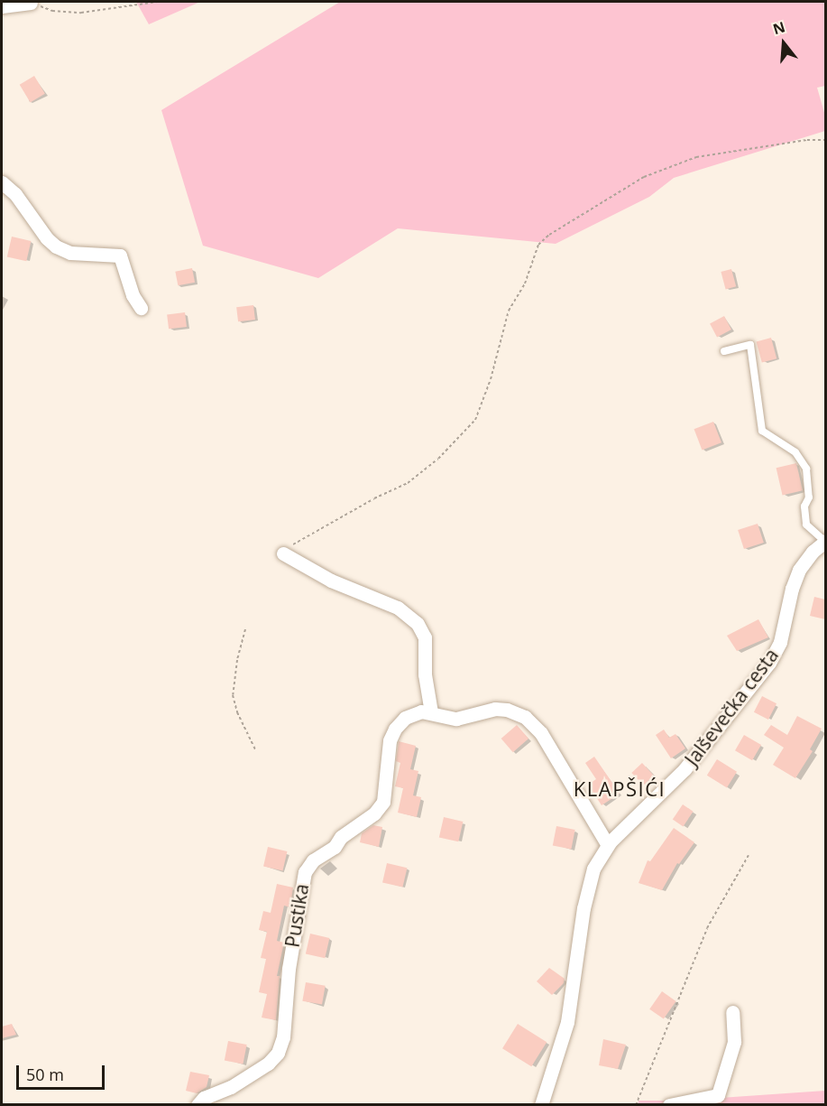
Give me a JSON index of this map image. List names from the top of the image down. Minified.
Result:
{"streets":{"street":["Jalševečka cesta","Pustika"]},"crossings":[["Jalševečka cesta","Pustika"]],"districts":["KLAPŠIĆI"],"scale_bar":"50 m","north":"top"}
